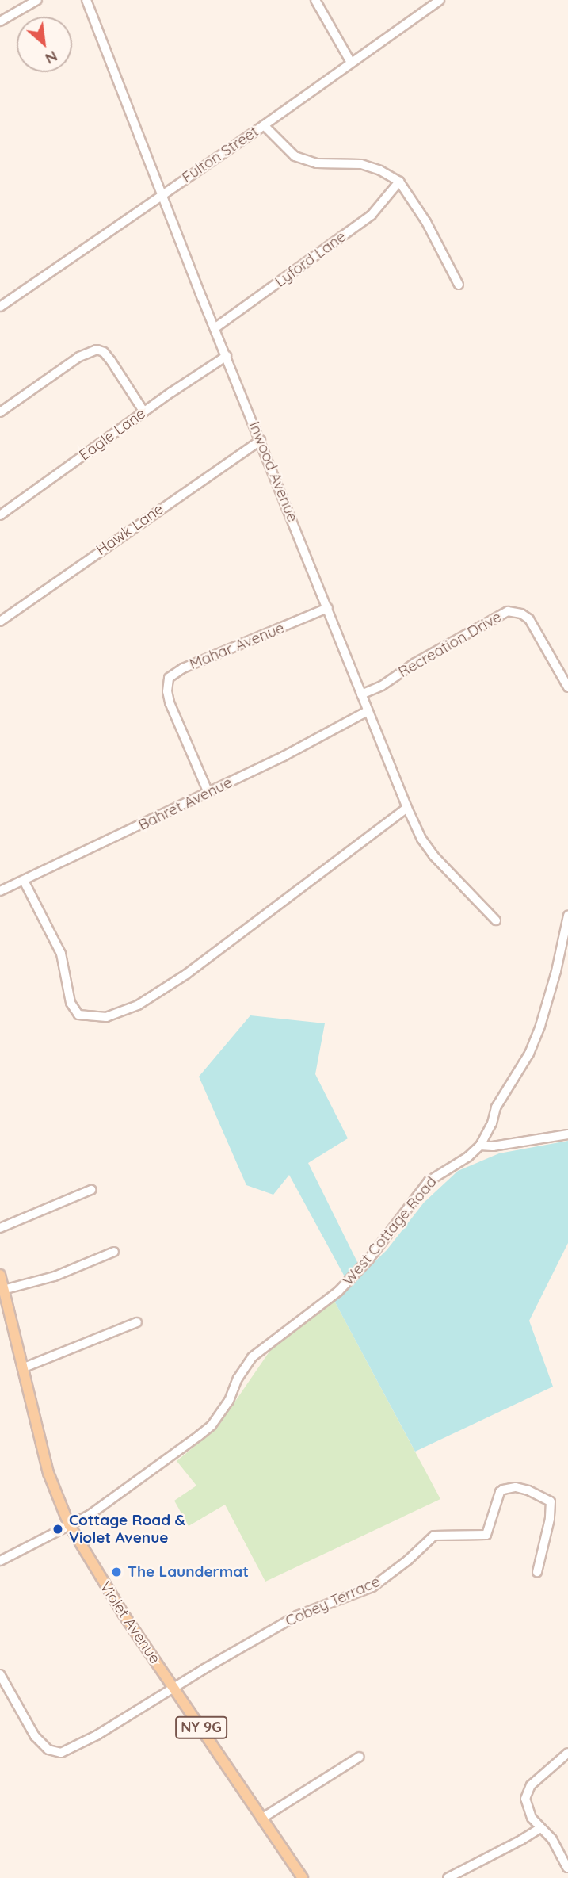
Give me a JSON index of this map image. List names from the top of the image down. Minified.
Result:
{"streets":{"main road":["Violet Avenue","NY 9G"],"street":["Fulton Street","Lyford Lane","Eagle Lane","Inwood Avenue","Hawk Lane","Recreation Drive","Mahar Avenue","Bahret Avenue","West Cottage Road","Cobey Terrace"]},"crossings":[["Fulton Street","Inwood Avenue"],["Lyford Lane","Inwood Avenue"],["Eagle Lane","Inwood Avenue"],["Inwood Avenue","Hawk Lane"],["Inwood Avenue","Recreation Drive"],["Inwood Avenue","Mahar Avenue"],["Inwood Avenue","Bahret Avenue"],["Mahar Avenue","Bahret Avenue"],["West Cottage Road","Violet Avenue"],["Cobey Terrace","Violet Avenue"]],"places":["Cottage Road & Violet Avenue","The Laundermat"],"north":"bottom right"}
